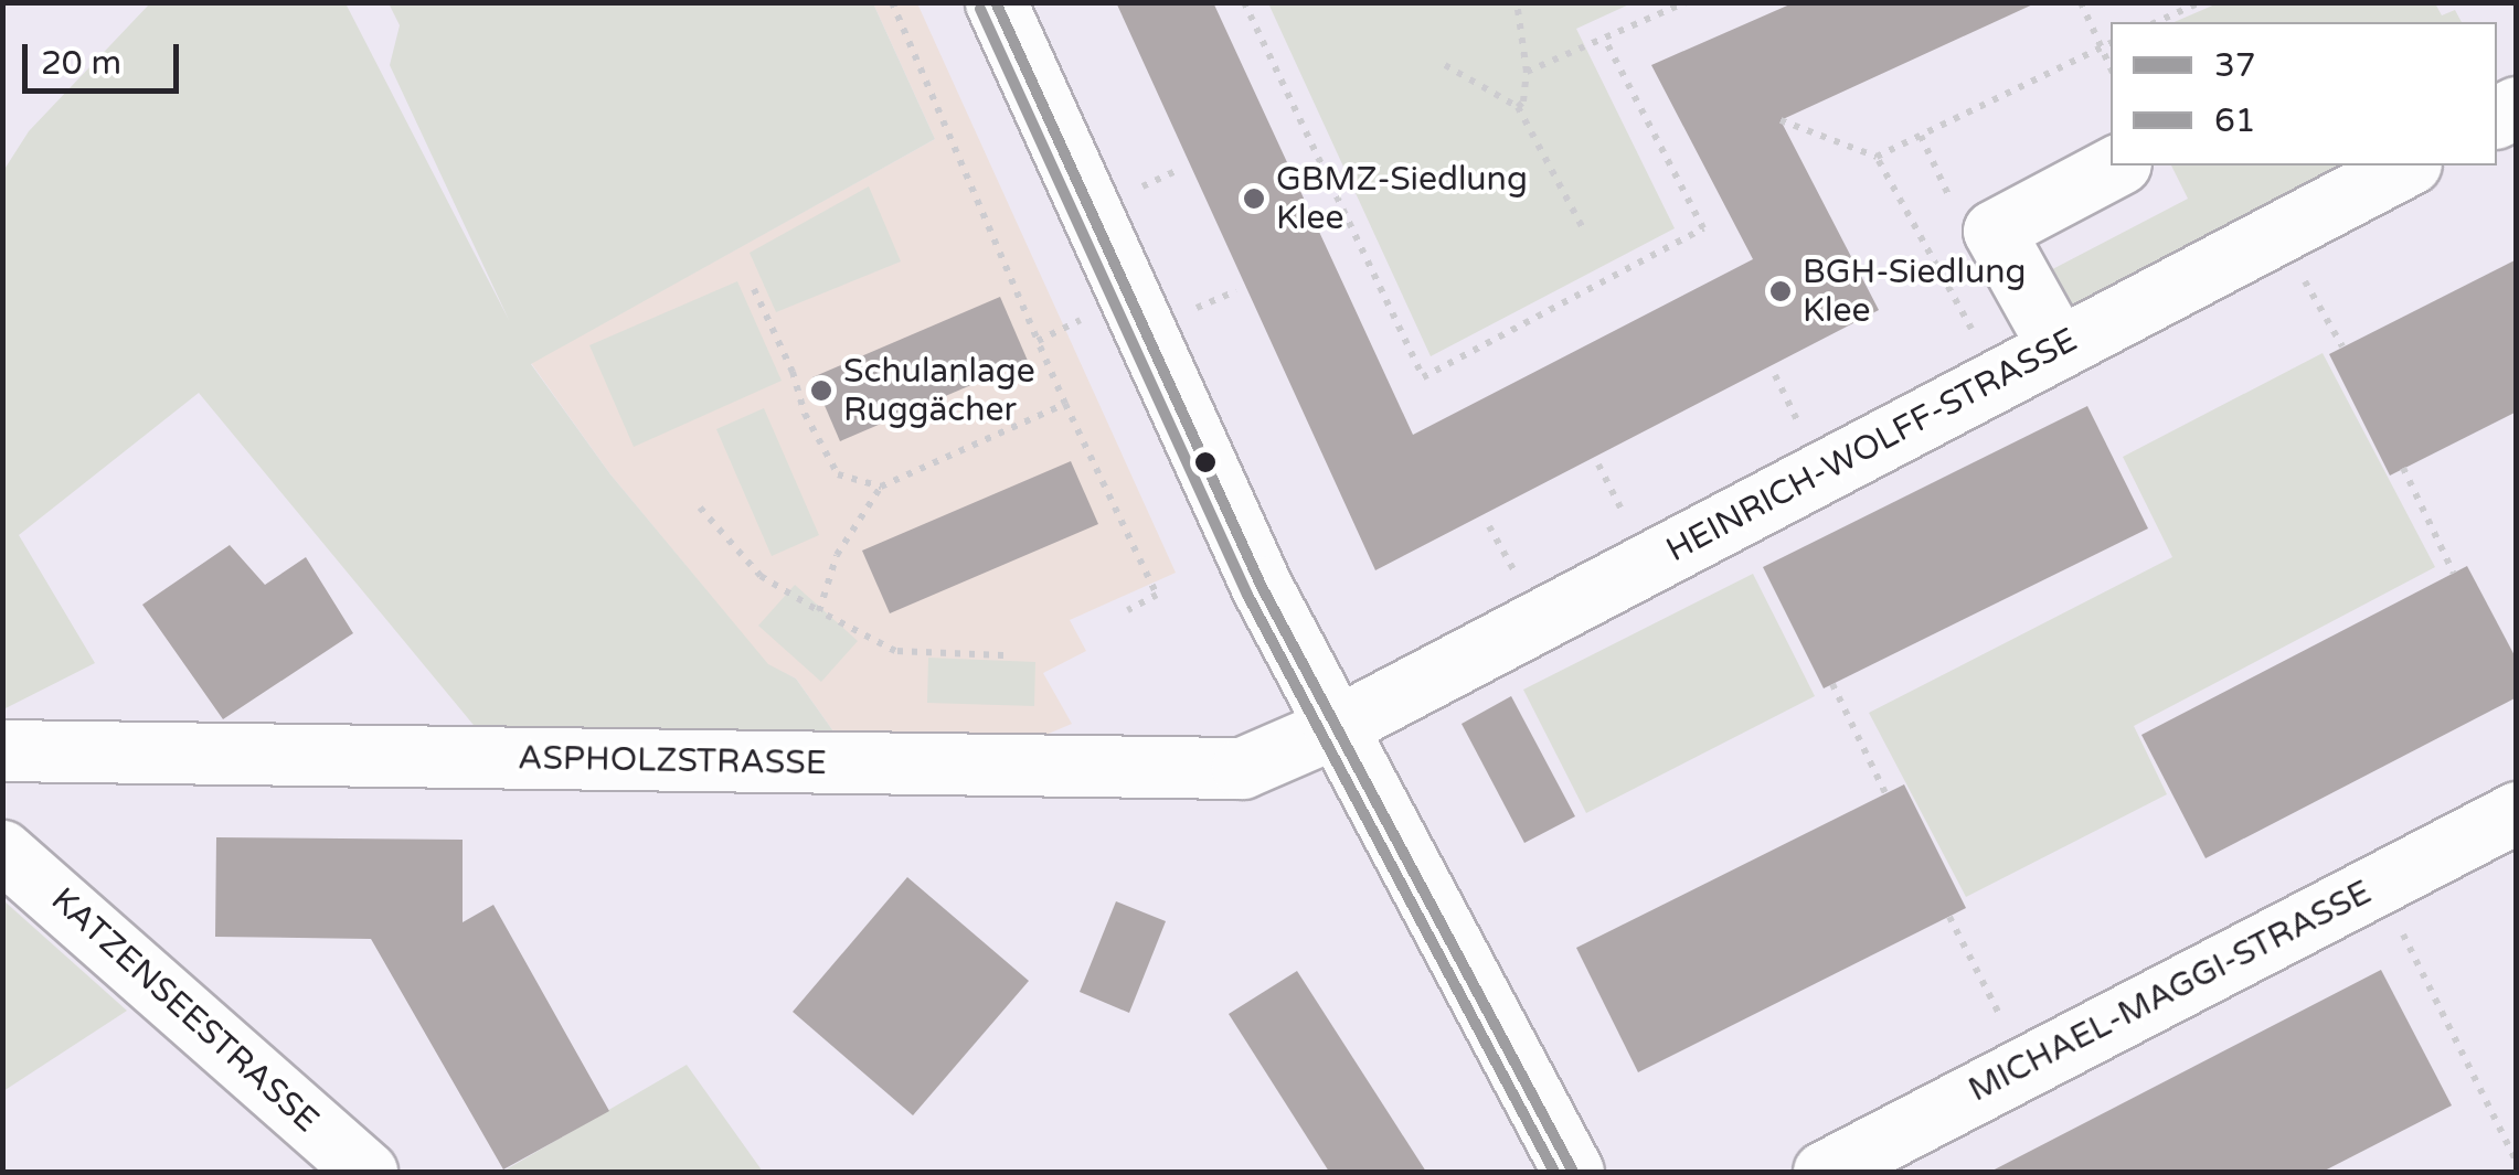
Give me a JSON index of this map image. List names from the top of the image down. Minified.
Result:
{"streets":{"street":["HEINRICH-WOLFF-STRASSE","ASPHOLZSTRASSE","MICHAEL-MAGGI-STRASSE","KATZENSEESTRASSE"]},"crossings":[["HEINRICH-WOLFF-STRASSE","ASPHOLZSTRASSE"]],"places":["GBMZ-Siedlung Klee","BGH-Siedlung Klee","Schulanlage Ruggächer"],"lines":["transit line 37","transit line 61"],"legend":["37","61"],"scale_bar":"20 m"}
